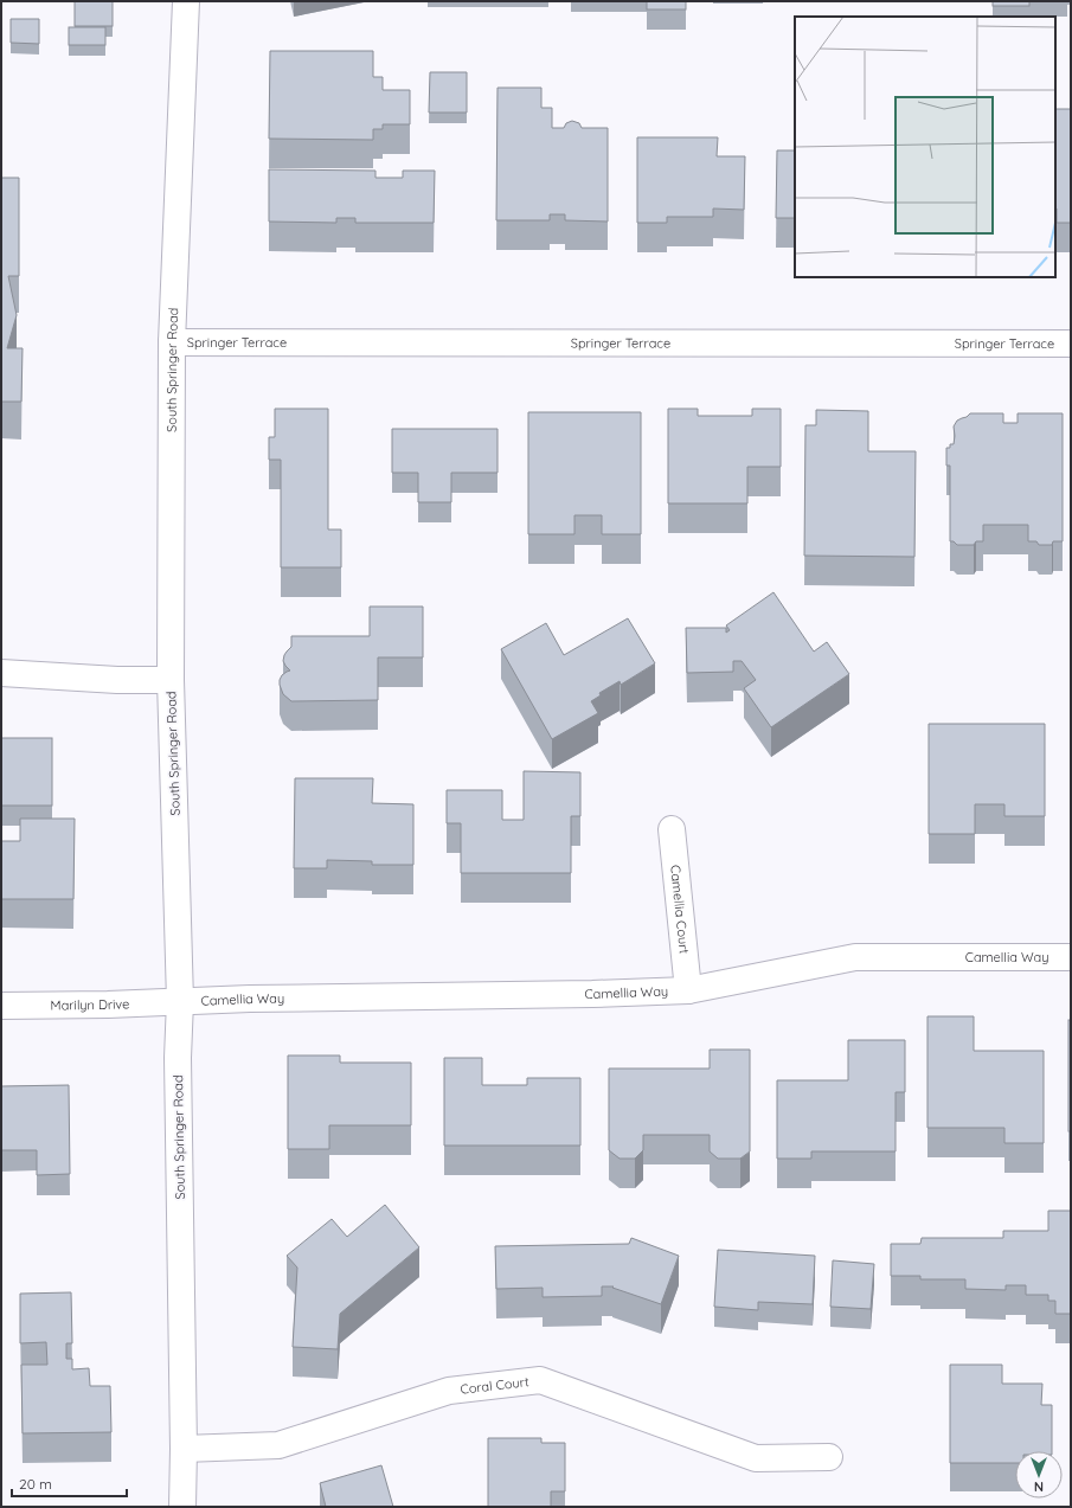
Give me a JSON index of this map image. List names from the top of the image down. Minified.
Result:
{"streets":{"street":["Springer Terrace","South Springer Road","Camellia Court","Camellia Way","Marilyn Drive","Coral Court"]},"crossings":[["Springer Terrace","South Springer Road"],["South Springer Road","Camellia Way"],["South Springer Road","Marilyn Drive"],["South Springer Road","Coral Court"],["Camellia Court","Camellia Way"],["Camellia Way","Marilyn Drive"]],"scale_bar":"20 m","north":"bottom"}
